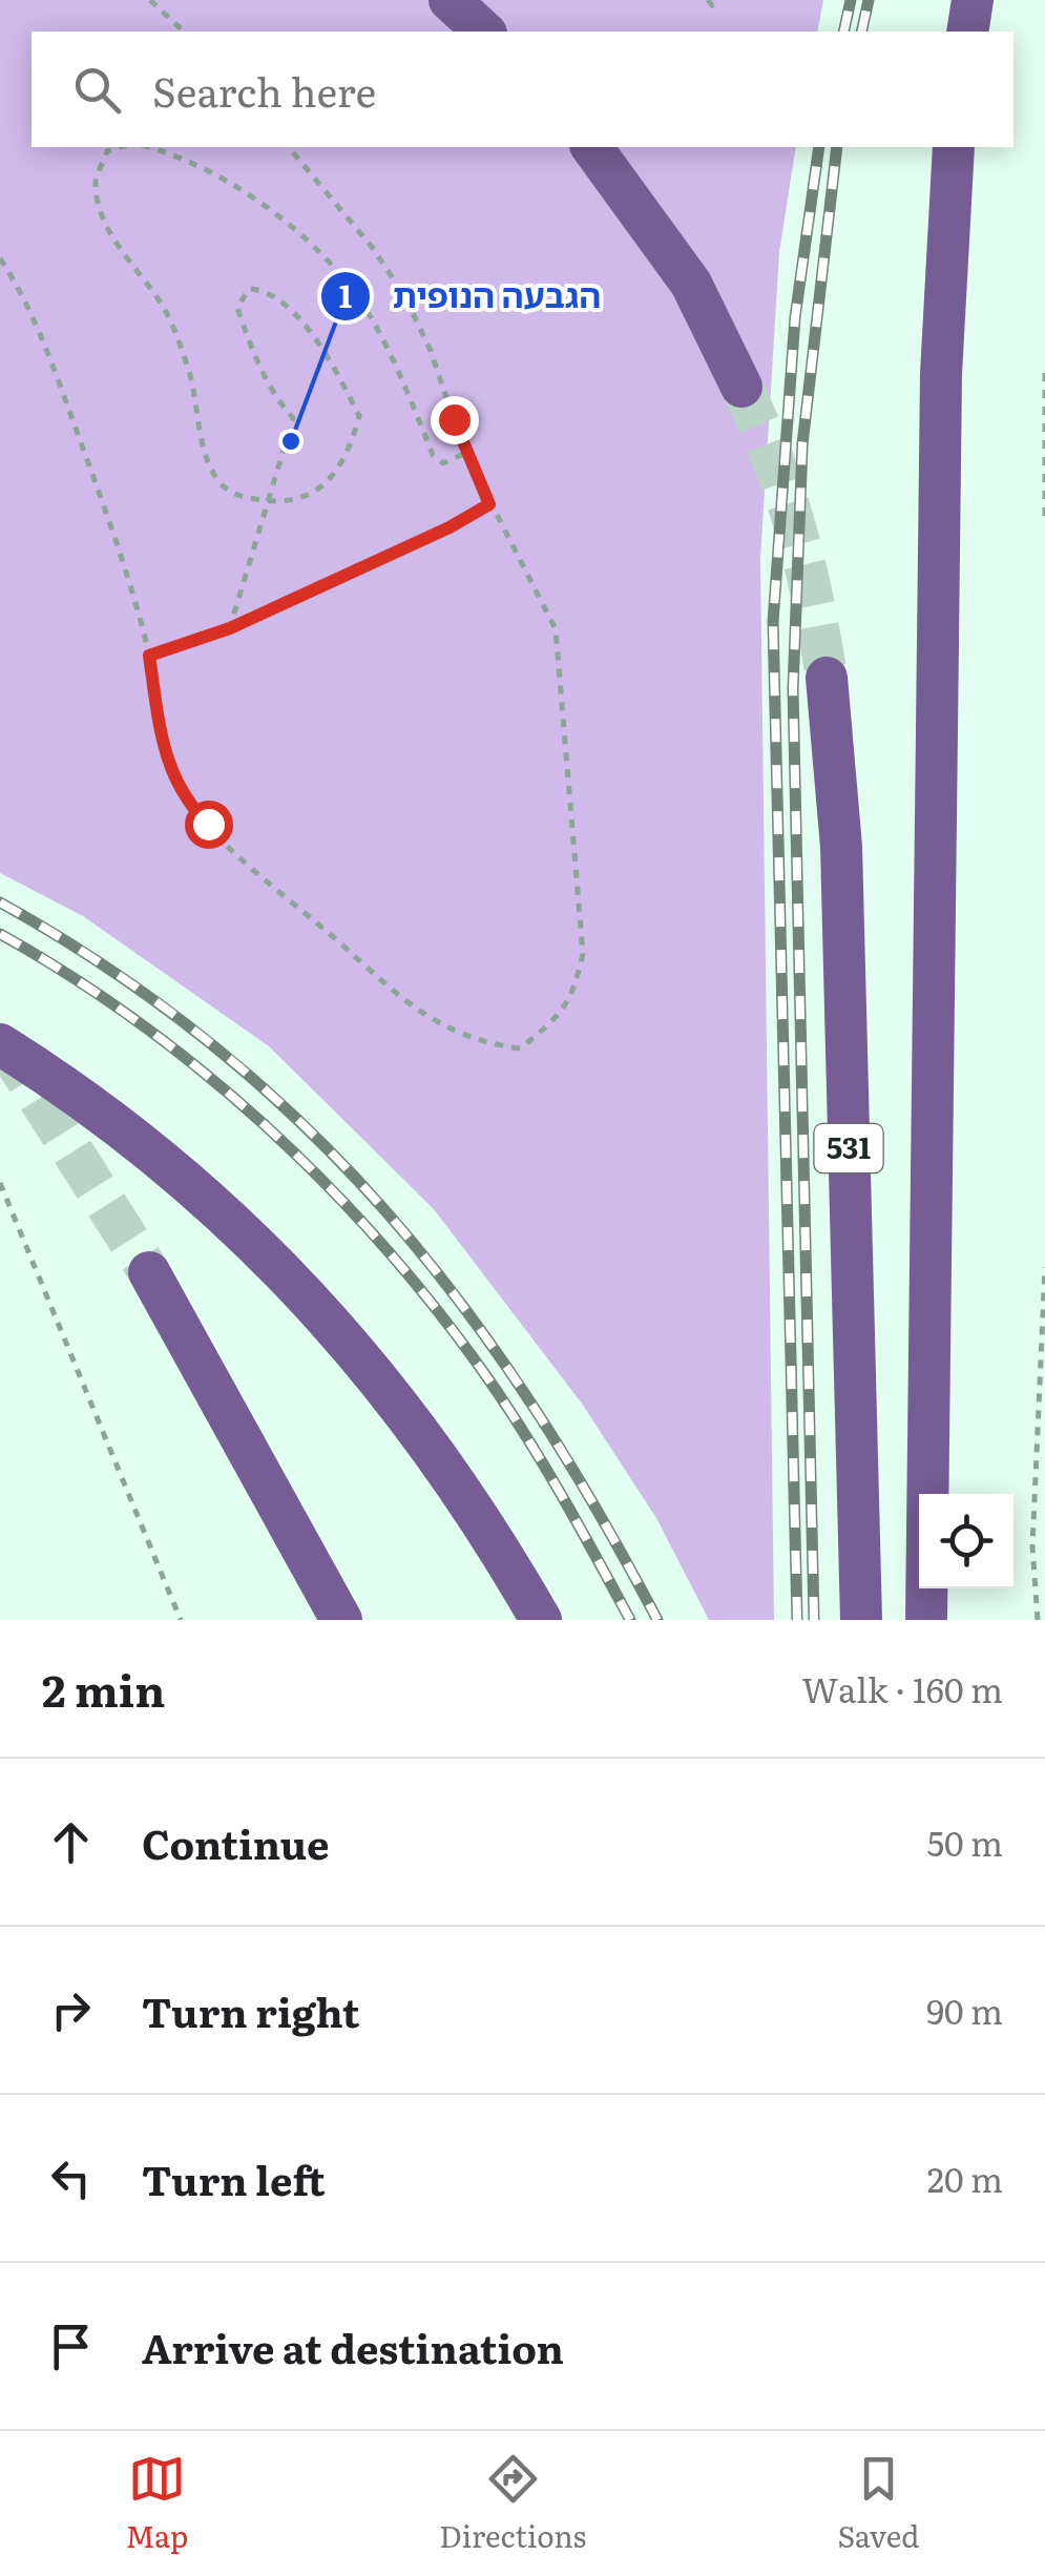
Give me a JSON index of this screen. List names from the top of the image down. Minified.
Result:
{"streets":{"highway":["531"]},"places":["הגבעה הנופית"],"page":{"search":"Search here","heading":["2 min","Walk · 160 m"],"list":[["Continue","50 m"],["Turn right","90 m"],["Turn left","20 m"],"Arrive at destination"],"nav":["Map","Directions","Saved"]}}
